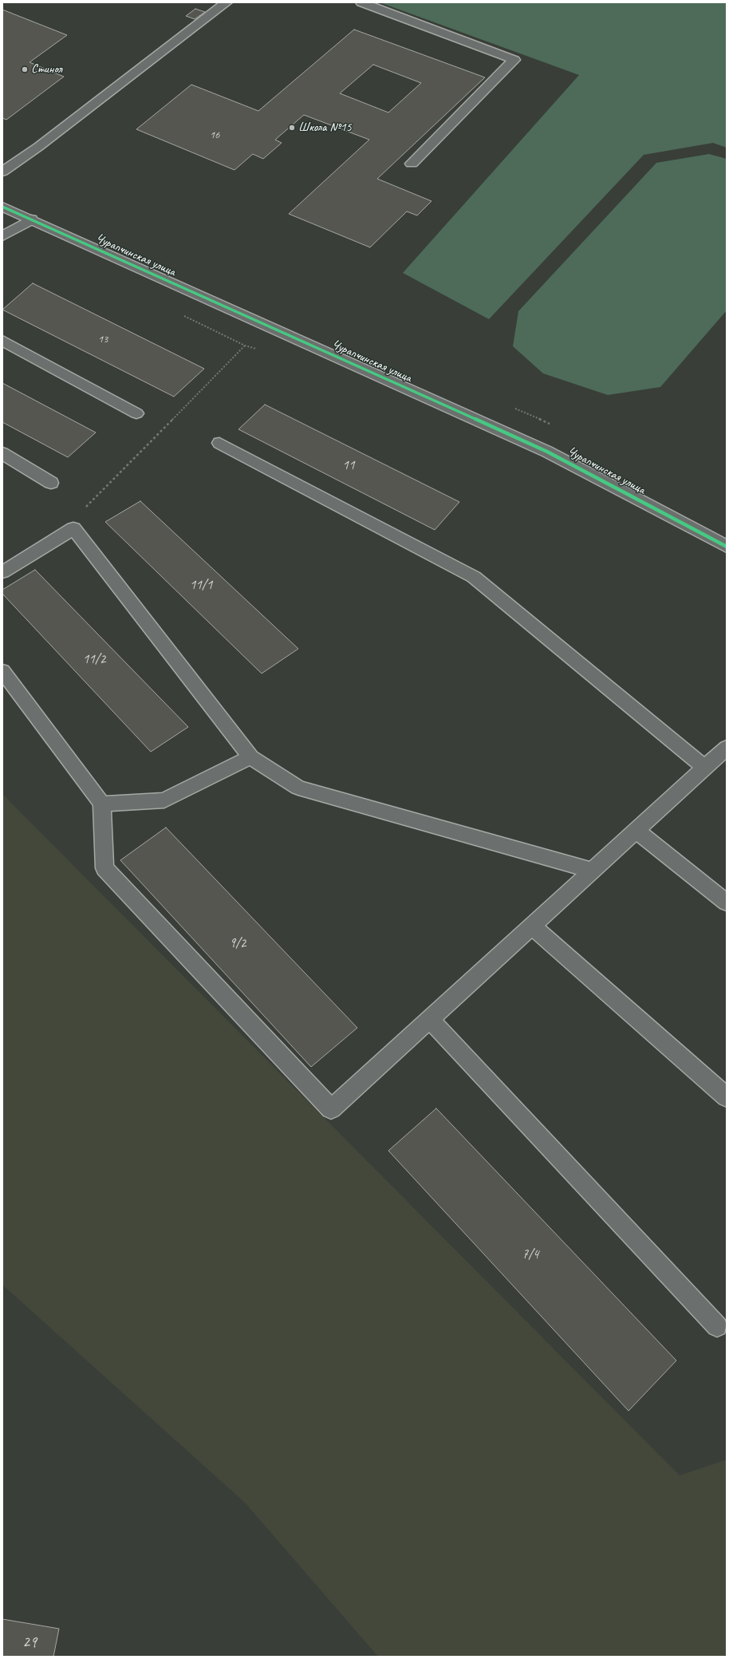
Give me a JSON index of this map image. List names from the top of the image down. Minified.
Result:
{"streets":{"street":["Чурапчинская улица"]},"places":["Стинол","Школа №15"],"house_numbers":["16","13","11","11/1","11/2","9/2","7/4","29"]}
